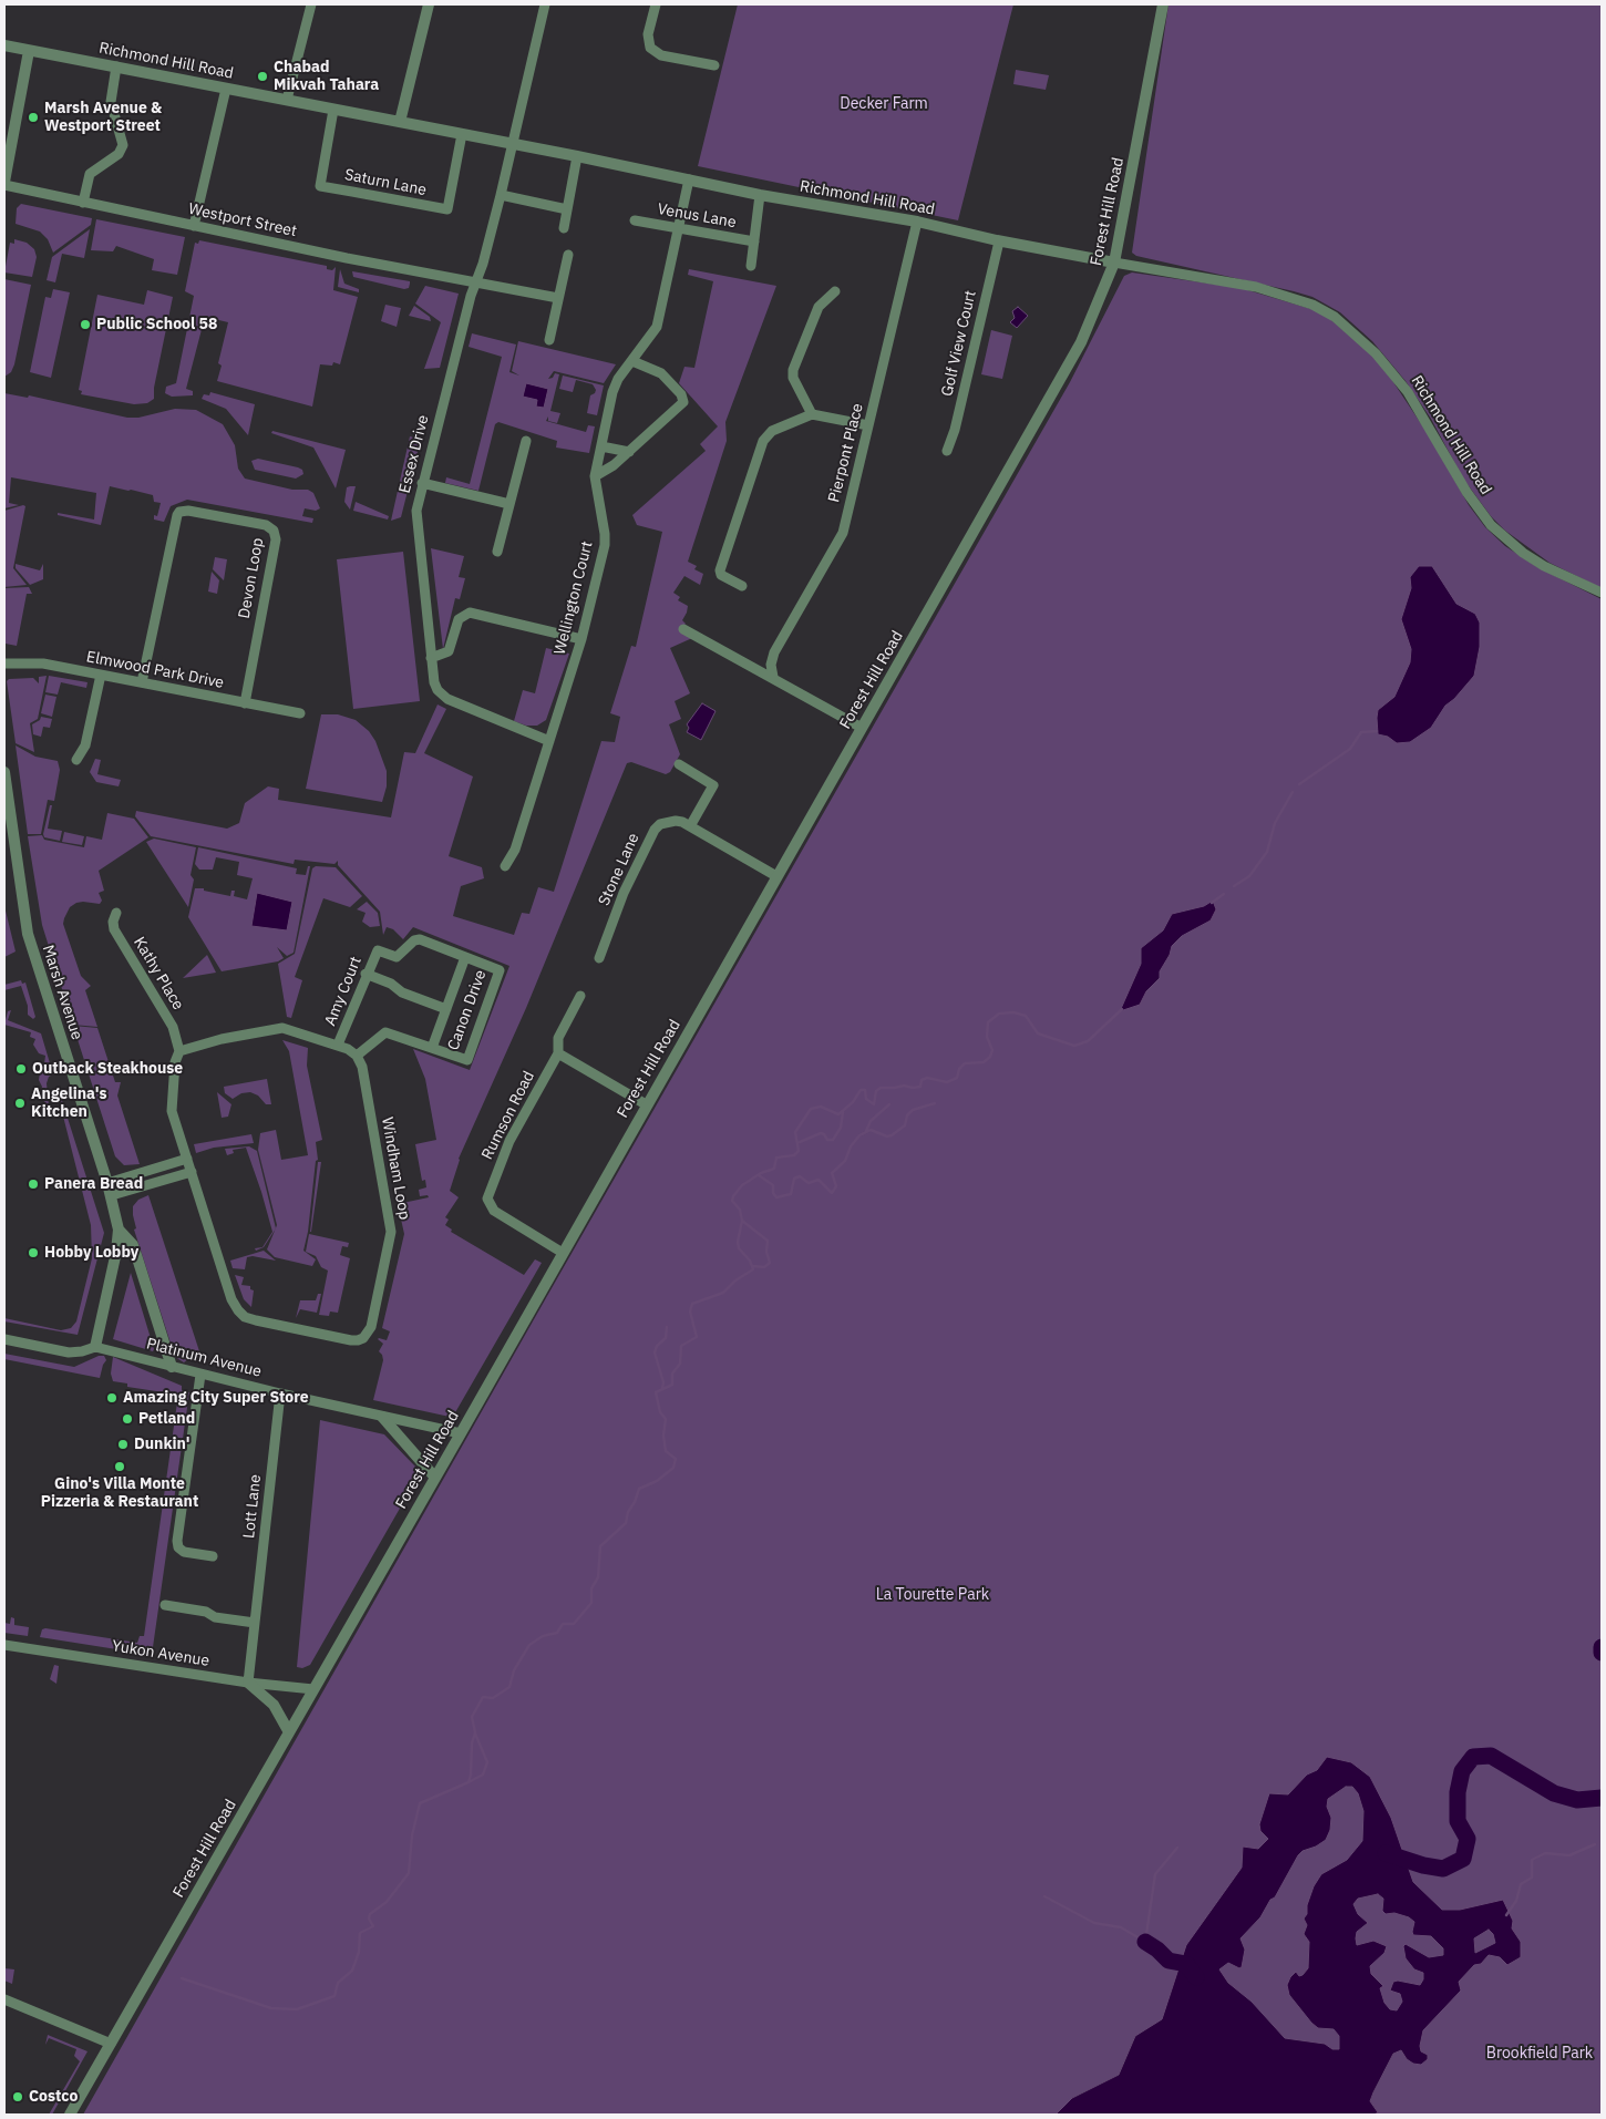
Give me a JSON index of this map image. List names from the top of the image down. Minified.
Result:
{"streets":{"street":["Richmond Hill Road","Saturn Lane","Forest Hill Road","Venus Lane","Westport Street","Golf View Court","Pierpont Place","Essex Drive","Devon Loop","Wellington Court","Elmwood Park Drive","Stone Lane","Kathy Place","Amy Court","Marsh Avenue","Canon Drive","Rumson Road","Windham Loop","Platinum Avenue","Lott Lane","Yukon Avenue"]},"crossings":[["Richmond Hill Road","Saturn Lane"],["Richmond Hill Road","Forest Hill Road"],["Richmond Hill Road","Venus Lane"],["Richmond Hill Road","Golf View Court"],["Richmond Hill Road","Pierpont Place"],["Richmond Hill Road","Essex Drive"],["Richmond Hill Road","Wellington Court"],["Forest Hill Road","Stone Lane"],["Forest Hill Road","Rumson Road"],["Forest Hill Road","Platinum Avenue"],["Forest Hill Road","Yukon Avenue"],["Venus Lane","Wellington Court"],["Westport Street","Essex Drive"],["Essex Drive","Wellington Court"],["Devon Loop","Elmwood Park Drive"],["Kathy Place","Windham Loop"],["Amy Court","Canon Drive"],["Marsh Avenue","Platinum Avenue"],["Canon Drive","Windham Loop"],["Platinum Avenue","Lott Lane"],["Lott Lane","Yukon Avenue"]],"parks":["Decker Farm","La Tourette Park","Brookfield Park"],"places":["Chabad Mikvah Tahara","Marsh Avenue & Westport Street","Public School 58","Outback Steakhouse","Angelina's Kitchen","Panera Bread","Hobby Lobby","Amazing City Super Store","Petland","Dunkin'","Gino's Villa Monte Pizzeria & Restaurant","Costco"]}
